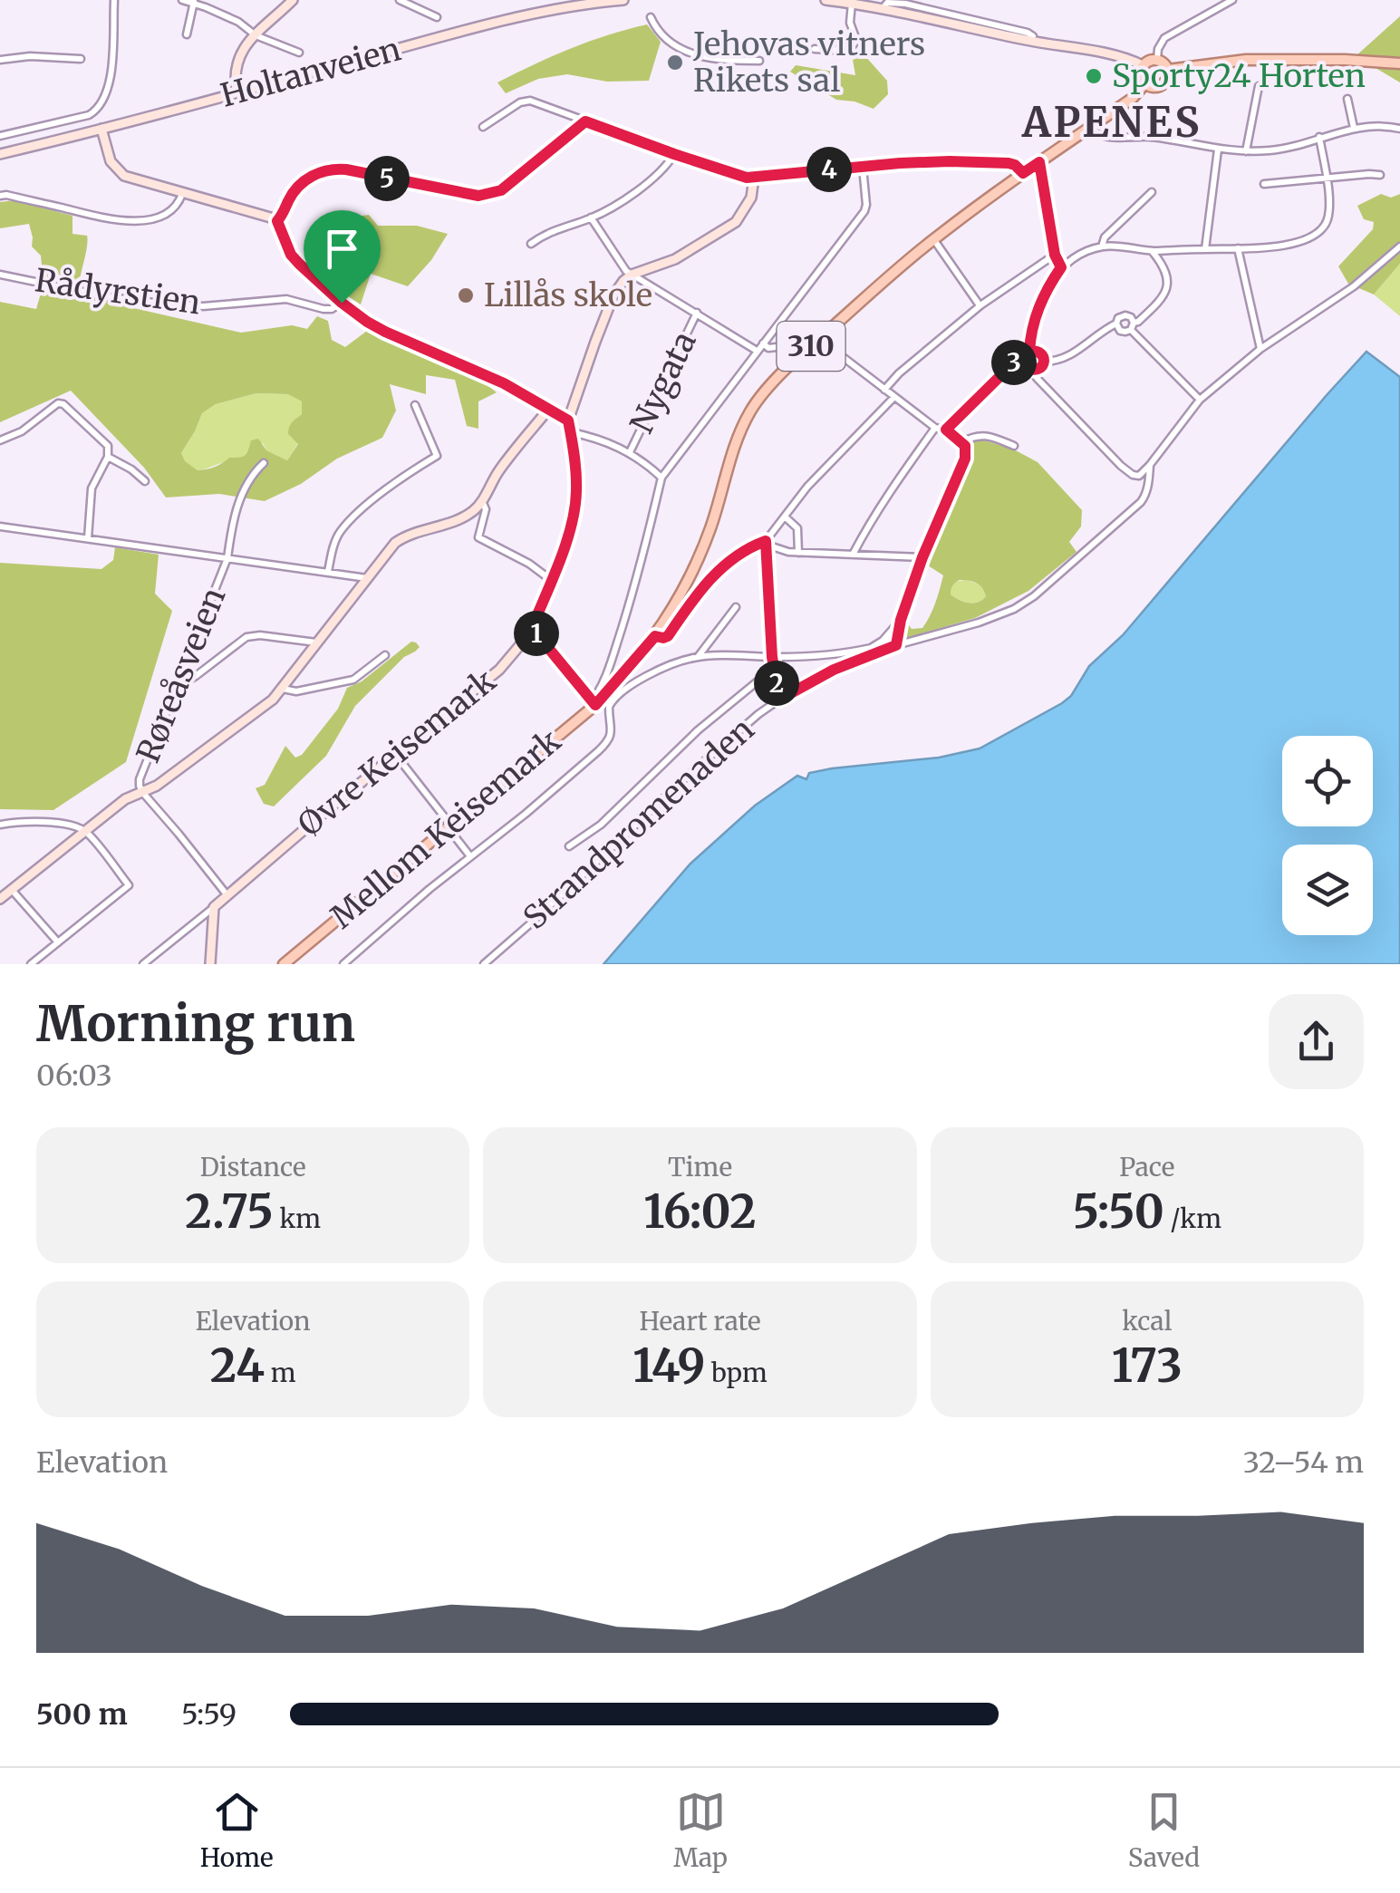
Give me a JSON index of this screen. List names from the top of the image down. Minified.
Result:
{"streets":{"main road":["Holtanveien","310","Øvre Keisemark","Mellom Keisemark"],"street":["Rådyrstien","Nygata","Røreåsveien","Strandpromenaden"]},"crossings":[["310","Mellom Keisemark"]],"districts":["APENES"],"places":["Jehovas vitners Rikets sal","Sporty24 Horten","Lillås skole"],"page":{"pins":["4","5","3","1","2"],"heading":["Morning run","06:03"],"stats":[["Distance","2.75 km"],["Time","16:02"],["Pace","5:50 /km"],["Elevation","24 m"],["Heart rate","149 bpm"],["kcal","173"]],"chart":["Elevation","32–54 m"],"list":[{"name":"500 m","note":"5:59"}],"tabs":["Home","Map","Saved"]}}
